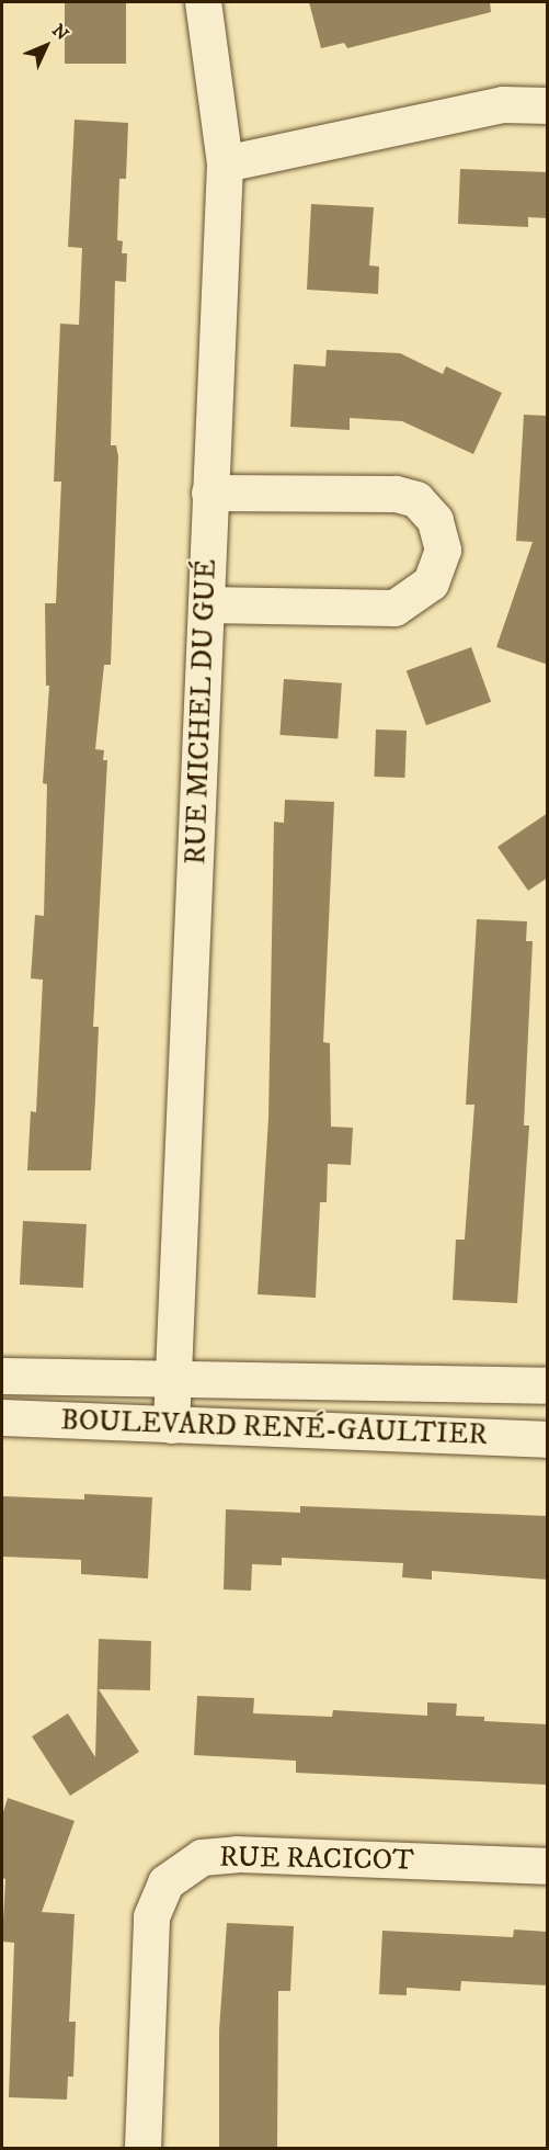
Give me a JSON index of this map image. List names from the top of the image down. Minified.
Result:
{"streets":{"street":["RUE MICHEL DU GUÉ","BOULEVARD RENÉ-GAULTIER","RUE RACICOT"]},"crossings":[["RUE MICHEL DU GUÉ","BOULEVARD RENÉ-GAULTIER"]],"north":"top right"}
